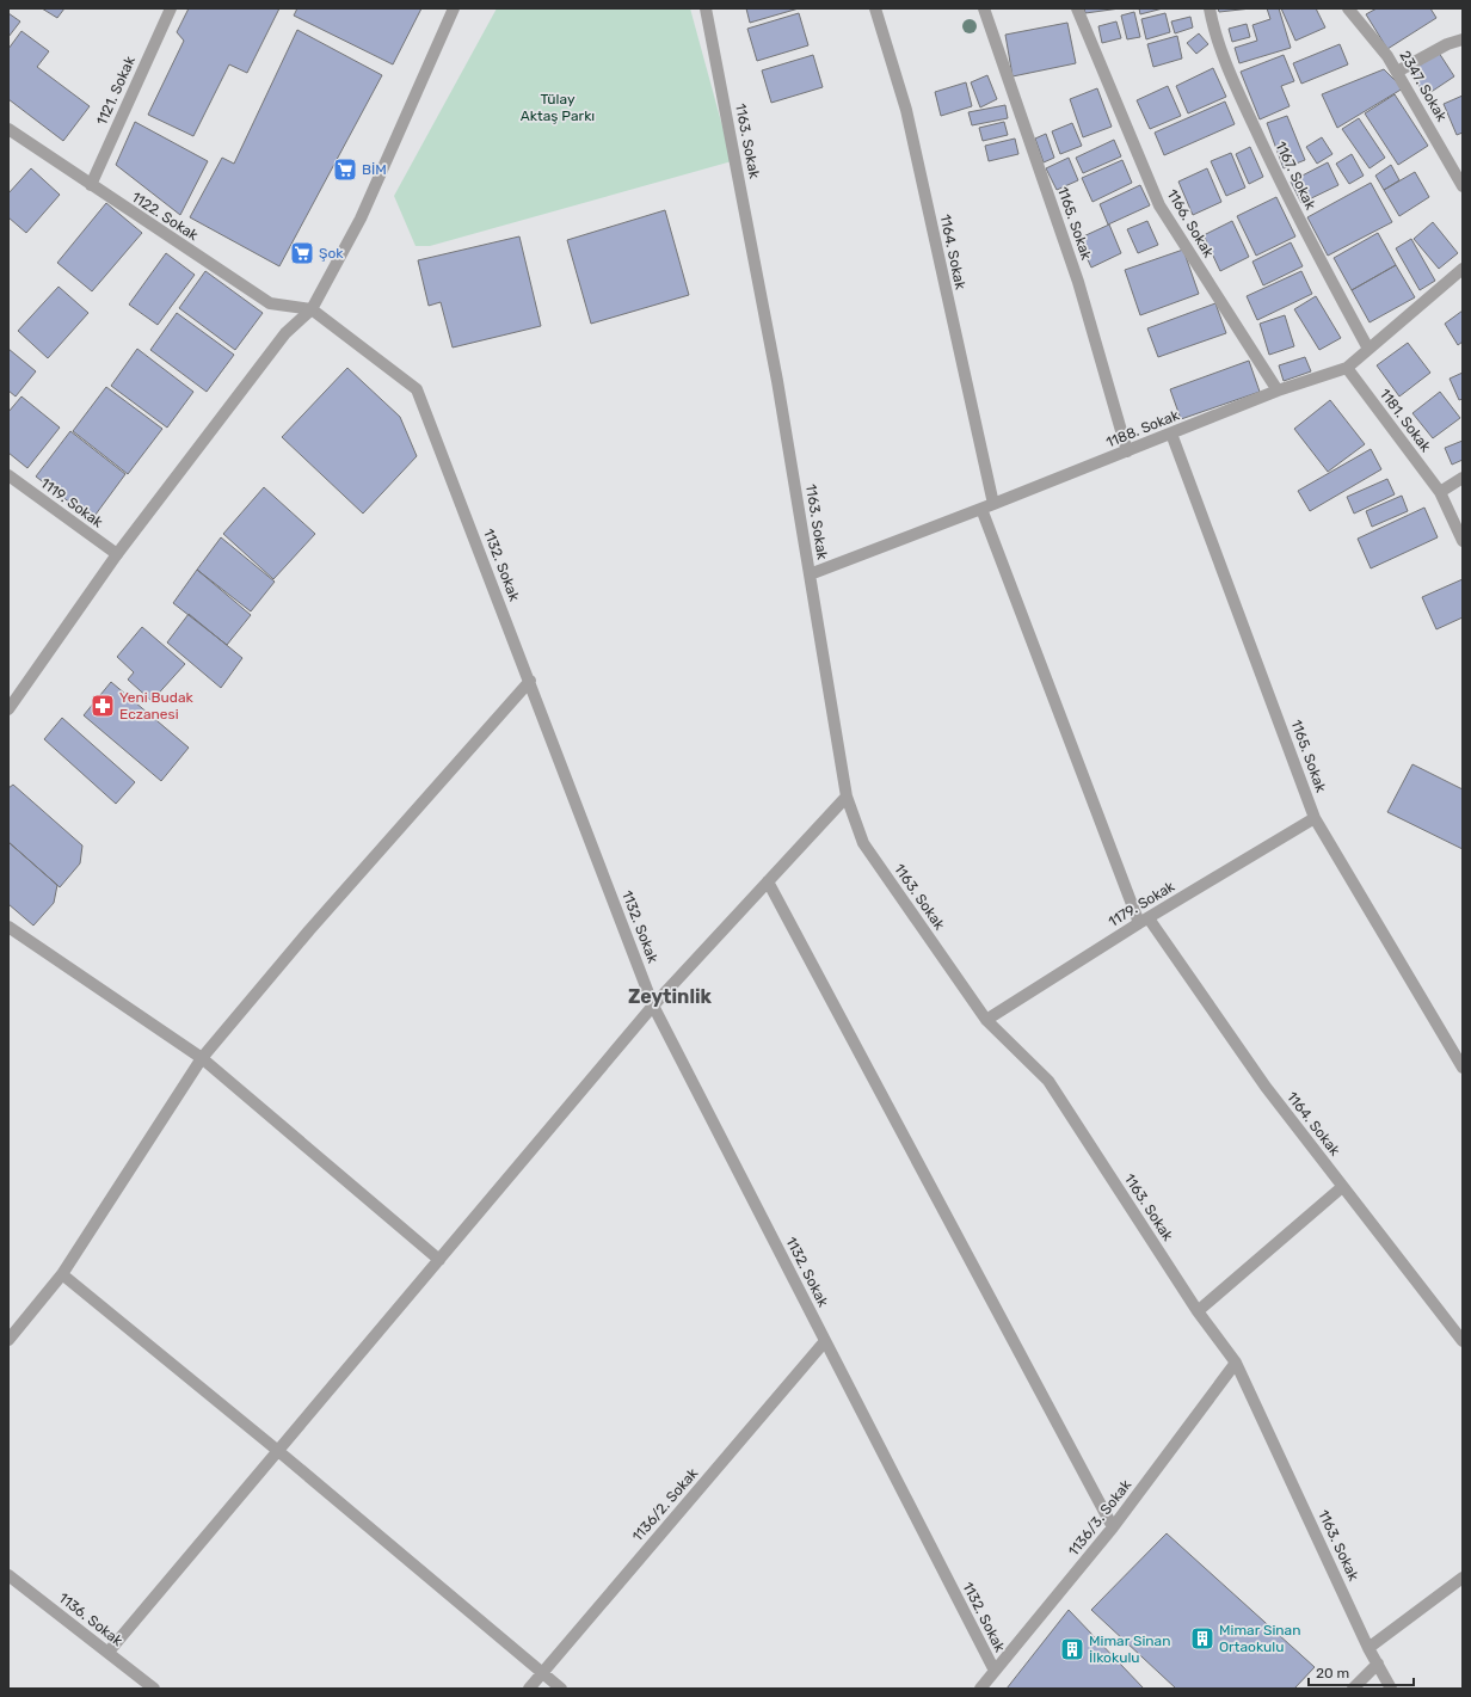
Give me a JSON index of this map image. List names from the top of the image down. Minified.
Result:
{"streets":{"street":["2347. Sokak","1121. Sokak","1163. Sokak","1167. Sokak","1122. Sokak","1165. Sokak","1166. Sokak","1164. Sokak","1181. Sokak","1188. Sokak","1119. Sokak","1132. Sokak","1179. Sokak","1136/2. Sokak","1136/3. Sokak","1136. Sokak"]},"crossings":[["1121. Sokak","1122. Sokak"],["1163. Sokak","1188. Sokak"],["1163. Sokak","1179. Sokak"],["1163. Sokak","1136/3. Sokak"],["1167. Sokak","1188. Sokak"],["1122. Sokak","1132. Sokak"],["1165. Sokak","1188. Sokak"],["1165. Sokak","1179. Sokak"],["1166. Sokak","1188. Sokak"],["1164. Sokak","1188. Sokak"],["1164. Sokak","1179. Sokak"],["1181. Sokak","1188. Sokak"],["1132. Sokak","1136/2. Sokak"],["1132. Sokak","1136/3. Sokak"]],"districts":["Zeytinlik"],"parks":["Tülay Aktaş Parkı"],"places":{"supermarket":["BİM","Şok"],"pharmacy":["Yeni Budak Eczanesi"],"building":["Mimar Sinan Ortaokulu","Mimar Sinan İlkokulu"]},"scale_bar":"20 m"}
